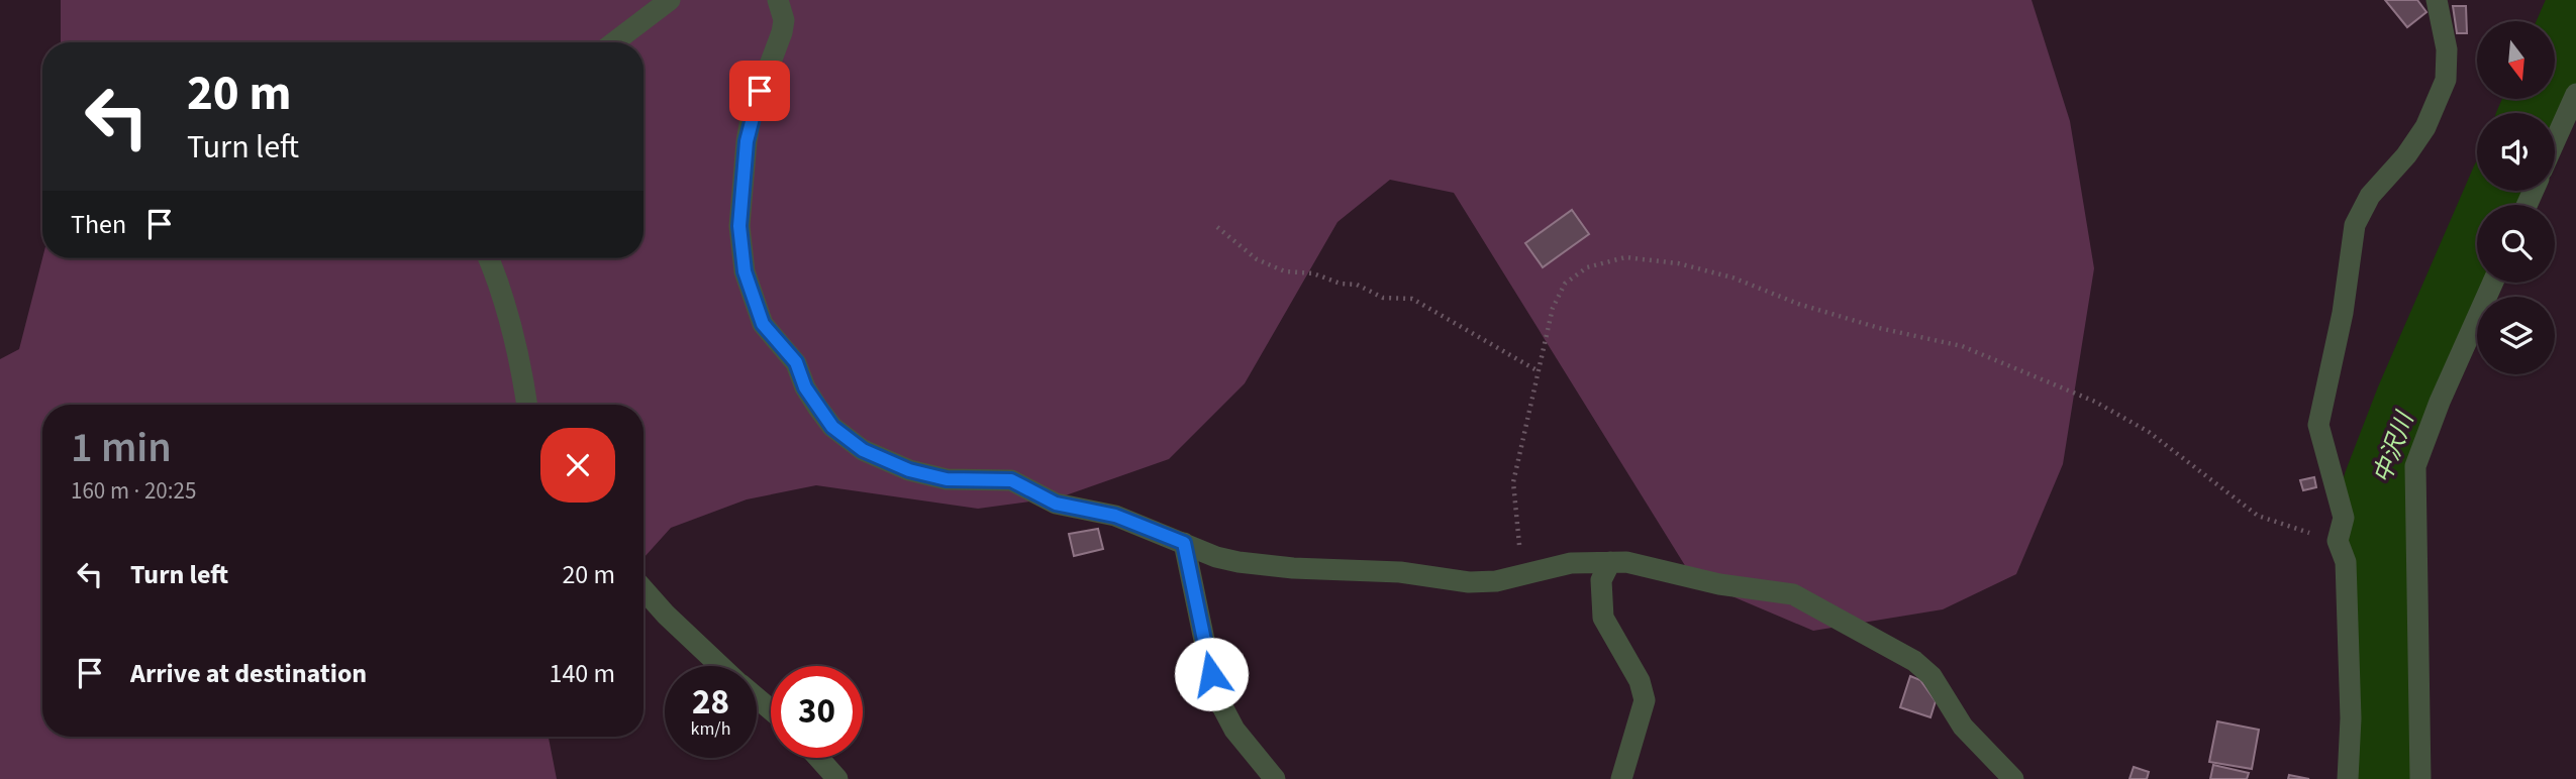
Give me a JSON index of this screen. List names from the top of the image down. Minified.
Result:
{"water":["中沢川"],"north":"bottom","page":{"turn":["20 m","Turn left"],"then":"Then","heading":["1 min","160 m · 20:25"],"list":[{"name":"Turn left","value":"20 m"},{"name":"Arrive at destination","value":"140 m"}],"speed":"28 km/h","limit":"30"}}
